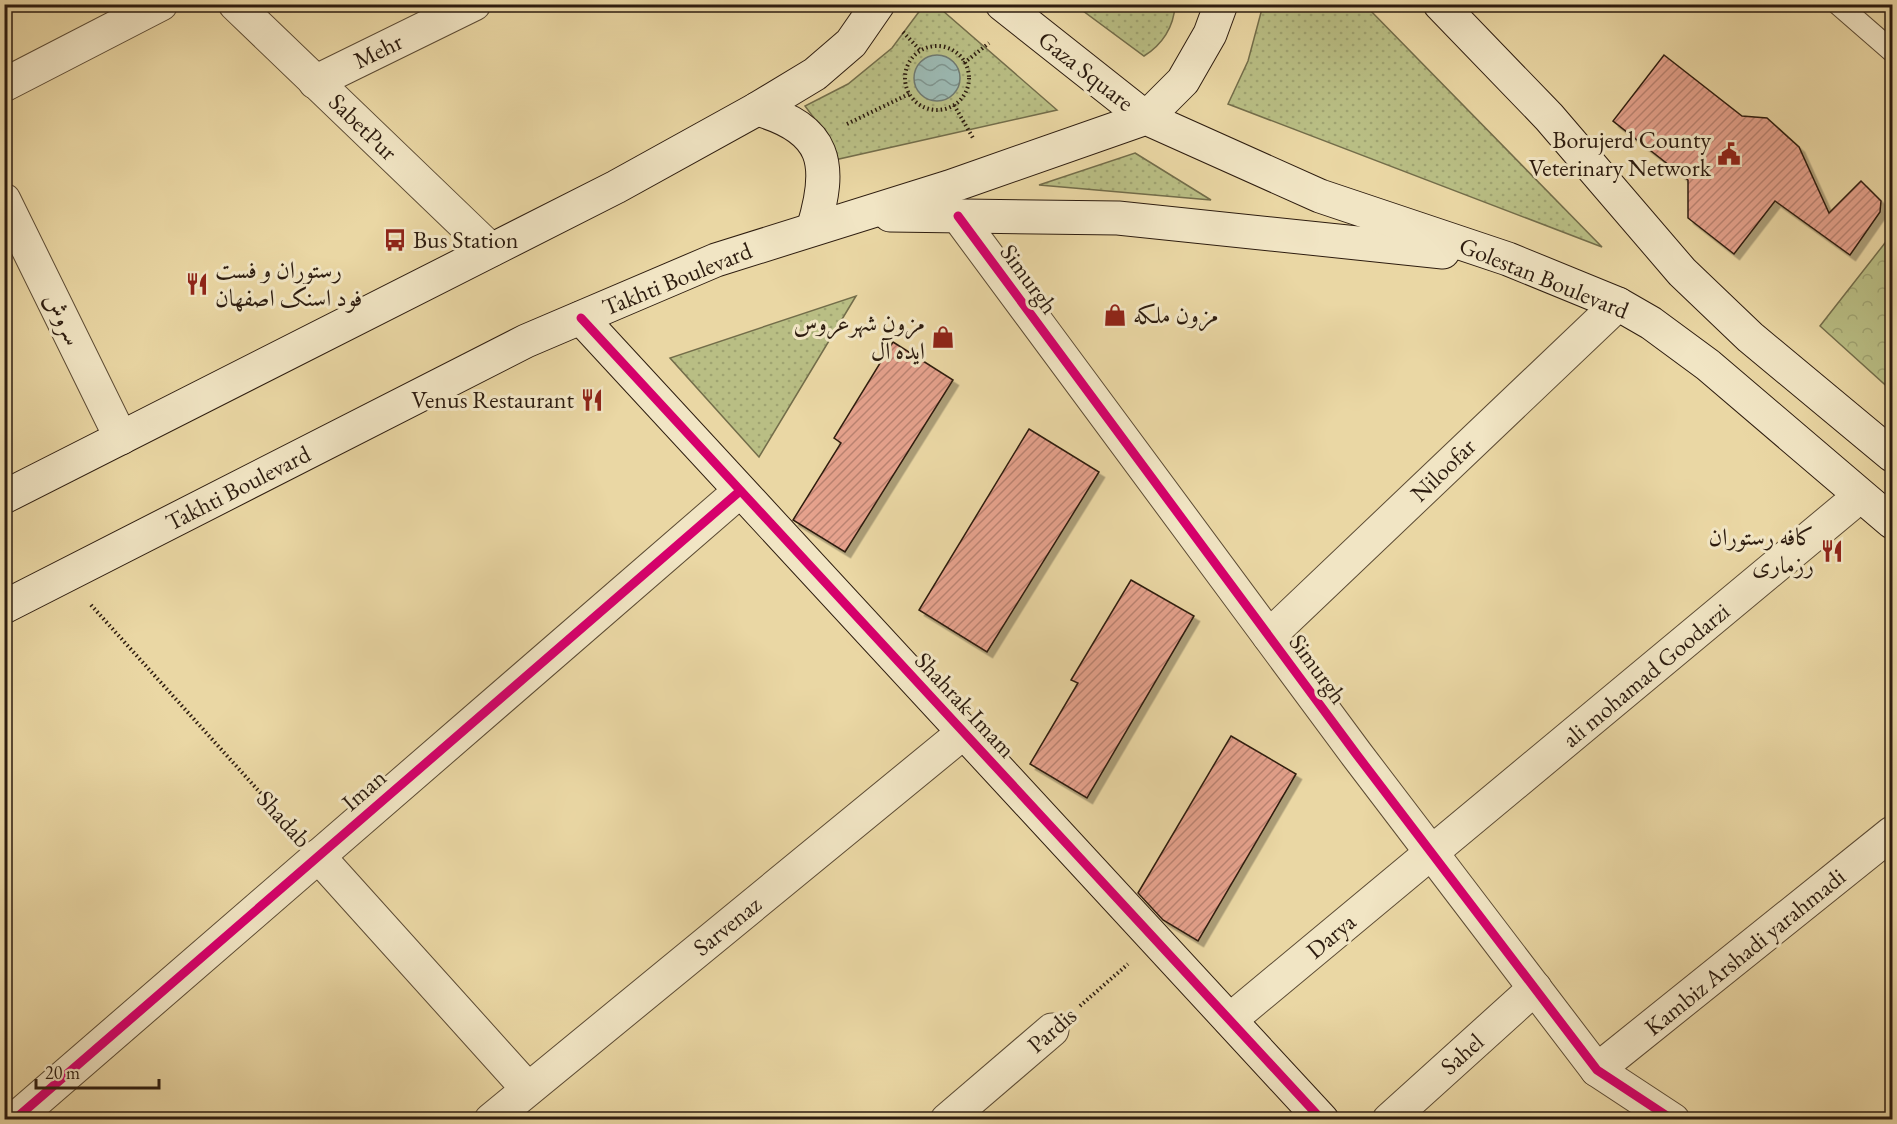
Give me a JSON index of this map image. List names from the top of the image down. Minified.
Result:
{"streets":{"street":["Mehr","Gaza Square","SabetPur","Golestan Boulevard","Takhti Boulevard","Simurgh","سروش","Niloofar","ali mohamad Goodarzi","Shahrak Imam","Iman","Shadab","Sarvenaz","Darya","Kambiz Arshadi yarahmadi","Pardis","Sahel"]},"crossings":[["Mehr","SabetPur"],["Gaza Square","Golestan Boulevard"],["Gaza Square","Takhti Boulevard"],["Golestan Boulevard","Takhti Boulevard"],["Golestan Boulevard","Niloofar"],["Golestan Boulevard","ali mohamad Goodarzi"],["Takhti Boulevard","Shahrak Imam"],["Takhti Boulevard","Shadab"],["Simurgh","Niloofar"],["Simurgh","ali mohamad Goodarzi"],["Simurgh","Darya"],["Simurgh","Kambiz Arshadi yarahmadi"],["Simurgh","Sahel"],["ali mohamad Goodarzi","Darya"],["Shahrak Imam","Iman"],["Shahrak Imam","Sarvenaz"],["Shahrak Imam","Darya"],["Shahrak Imam","Pardis"],["Iman","Shadab"],["Shadab","Sarvenaz"]],"places":{"public building":["Borujerd County Veterinary Network"],"bus stop":["Bus Station"],"restaurant":["رستوران و فست فود اسنک اصفهان","Venus Restaurant","کافه رستوران رزماری"],"shop":["مزون ملکه","مزون شهرعروس ایده آل"]},"scale_bar":"20 m"}
